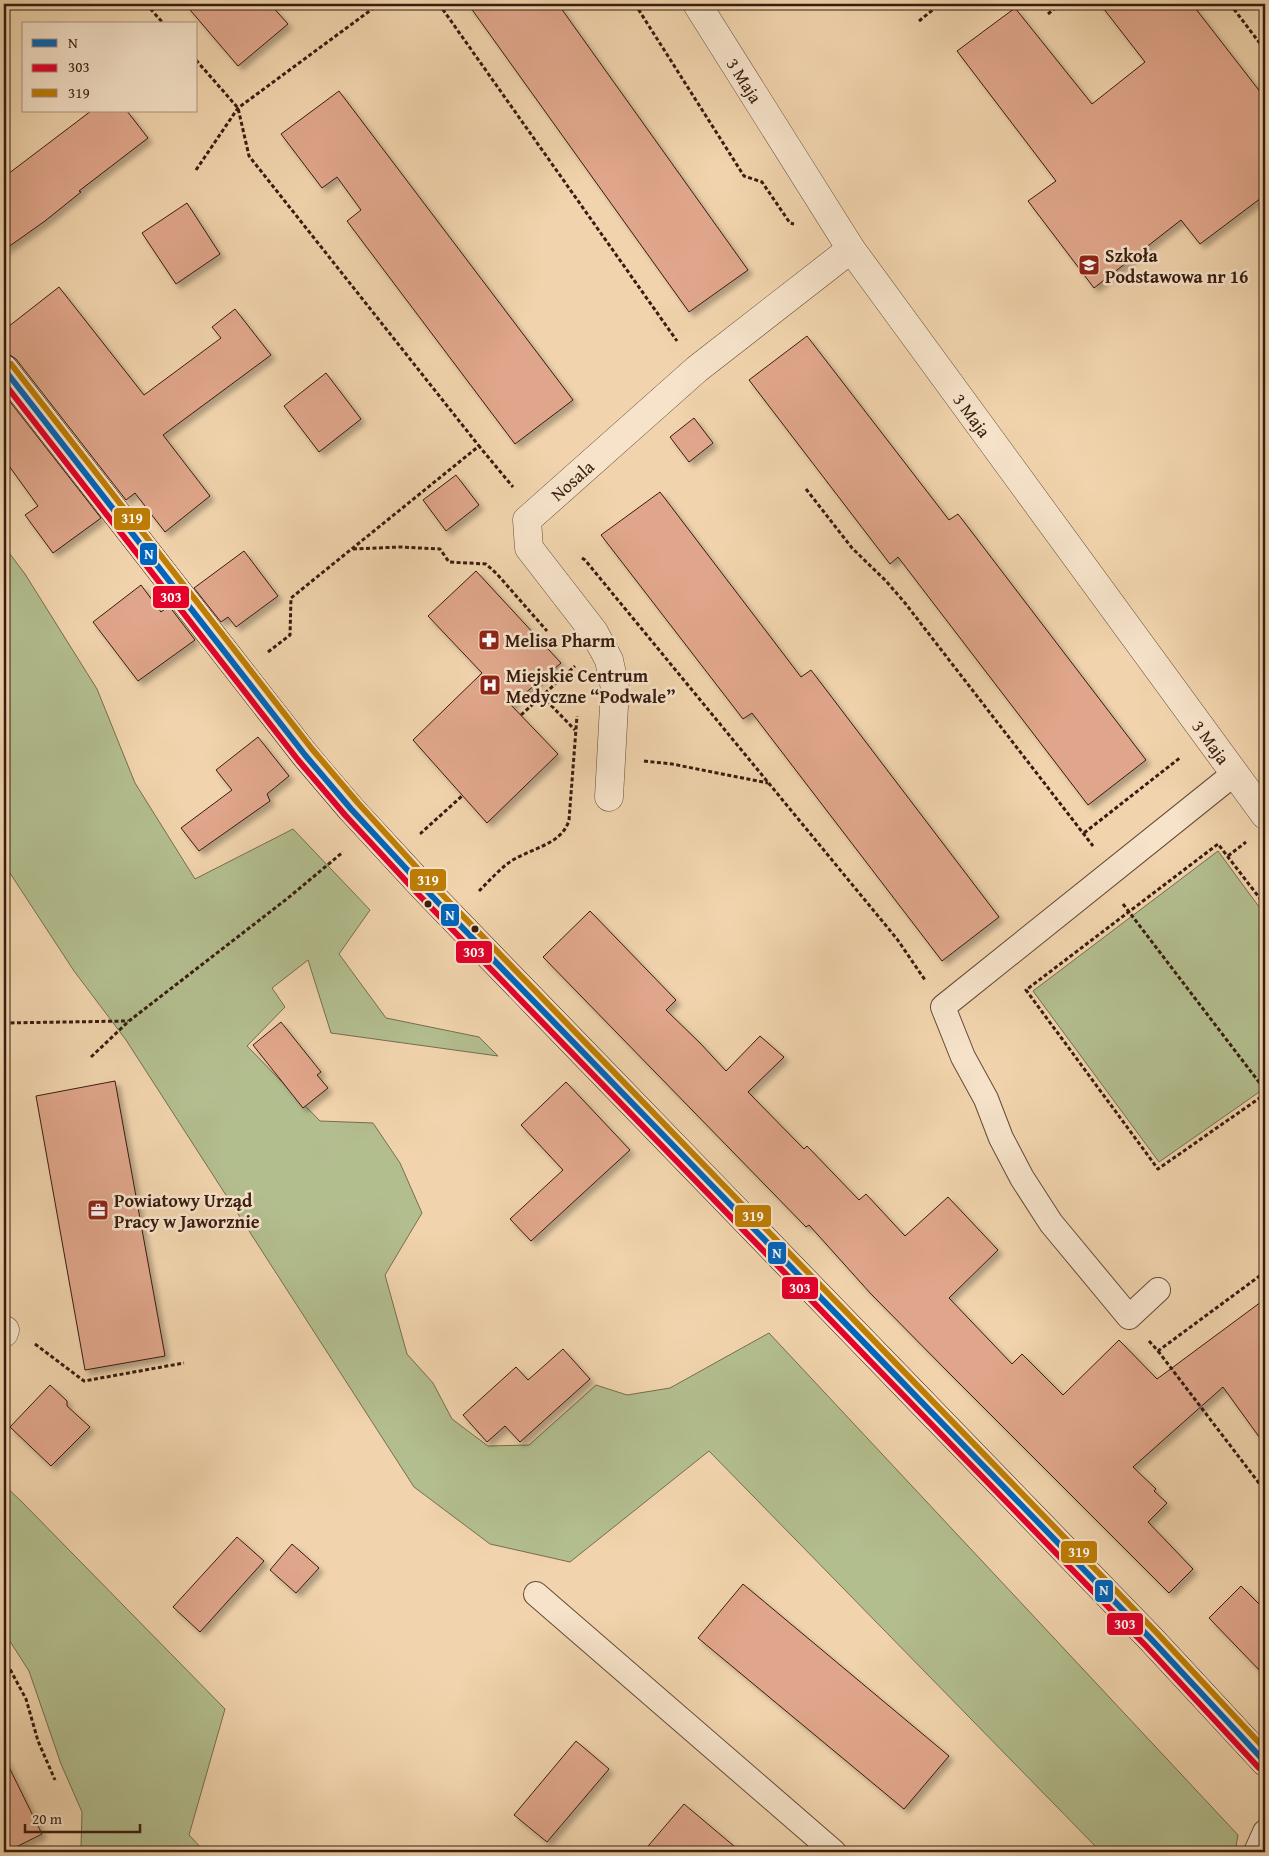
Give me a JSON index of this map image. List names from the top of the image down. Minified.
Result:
{"streets":{"street":["3 Maja","Nosala"]},"crossings":[["3 Maja","Nosala"]],"places":{"school or university":["Szkoła Podstawowa nr 16"],"pharmacy":["Melisa Pharm"],"hospital":["Miejskie Centrum Medyczne “Podwale”"],"office":["Powiatowy Urząd Pracy w Jaworznie"]},"lines":["transit line 319","transit line N","transit line 303"],"legend":["N","303","319"],"scale_bar":"20 m"}
